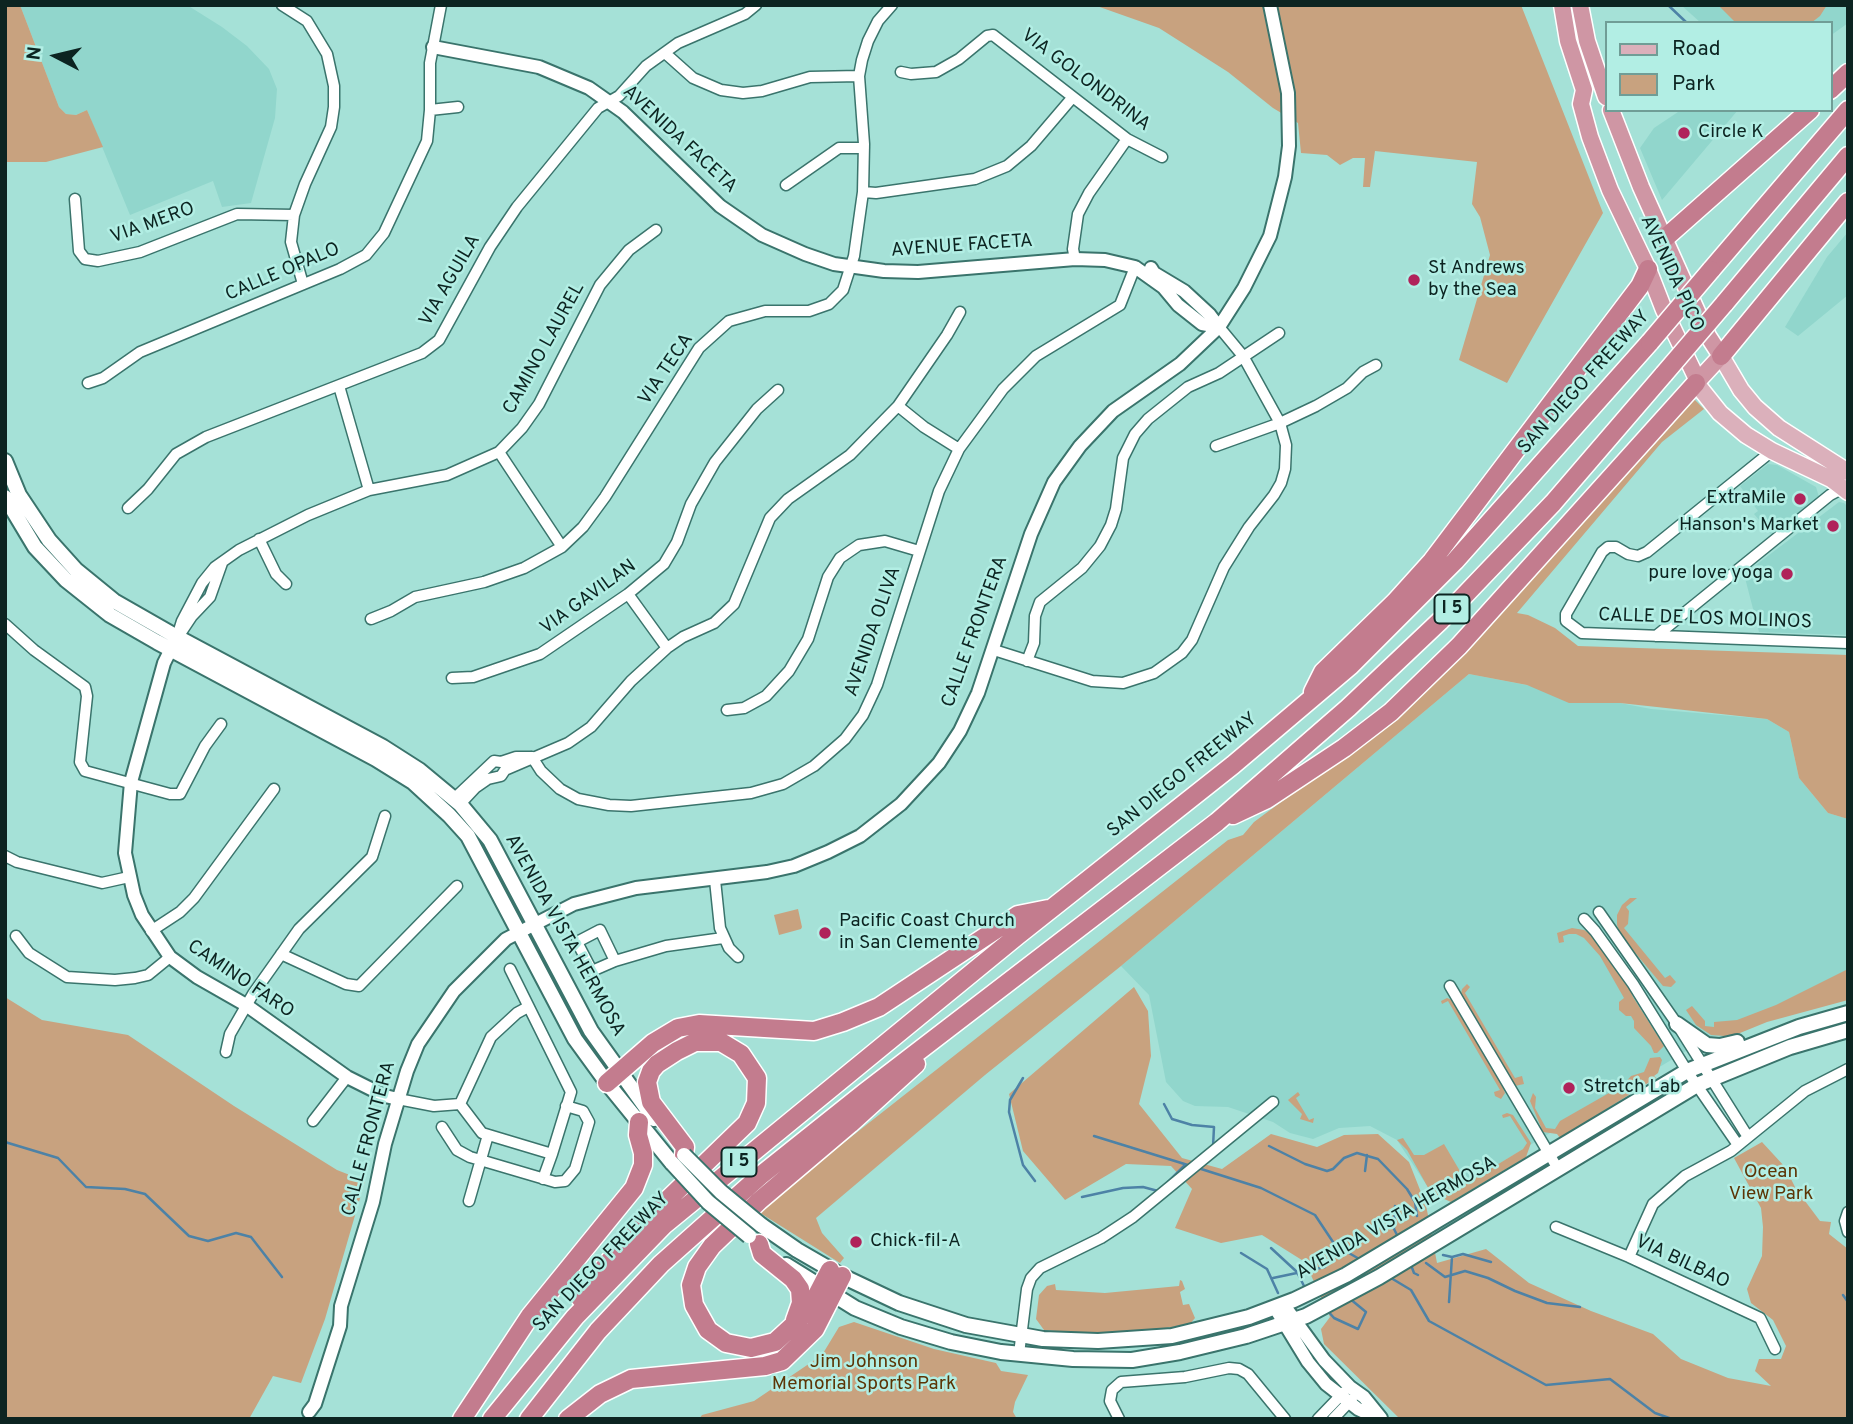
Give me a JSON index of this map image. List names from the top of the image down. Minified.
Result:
{"streets":{"highway":["AVENIDA PICO","SAN DIEGO FREEWAY","I 5"],"main road":["AVENIDA VISTA HERMOSA"],"street":["VIA GOLONDRINA","AVENIDA FACETA","VIA MERO","AVENUE FACETA","CALLE OPALO","VIA AGUILA","CAMINO LAUREL","VIA TECA","VIA GAVILAN","CALLE DE LOS MOLINOS","AVENIDA OLIVA","CALLE FRONTERA","CAMINO FARO","VIA BILBAO"]},"crossings":[["AVENIDA FACETA","AVENUE FACETA"],["AVENIDA FACETA","CALLE OPALO"],["AVENIDA FACETA","VIA AGUILA"],["AVENIDA FACETA","VIA TECA"],["AVENUE FACETA","VIA TECA"],["AVENIDA PICO","CALLE DE LOS MOLINOS"],["CAMINO LAUREL","AVENIDA VISTA HERMOSA"],["CAMINO LAUREL","CAMINO FARO"],["CALLE FRONTERA","AVENIDA VISTA HERMOSA"],["CALLE FRONTERA","CAMINO FARO"],["AVENIDA VISTA HERMOSA","CAMINO FARO"]],"parks":["Ocean View Park","Jim Johnson Memorial Sports Park"],"places":["Circle K","St Andrews by the Sea","ExtraMile","Hanson's Market","pure love yoga","Pacific Coast Church in San Clemente","Stretch Lab","Chick-fil-A"],"legend":["Road","Park"],"north":"left"}
